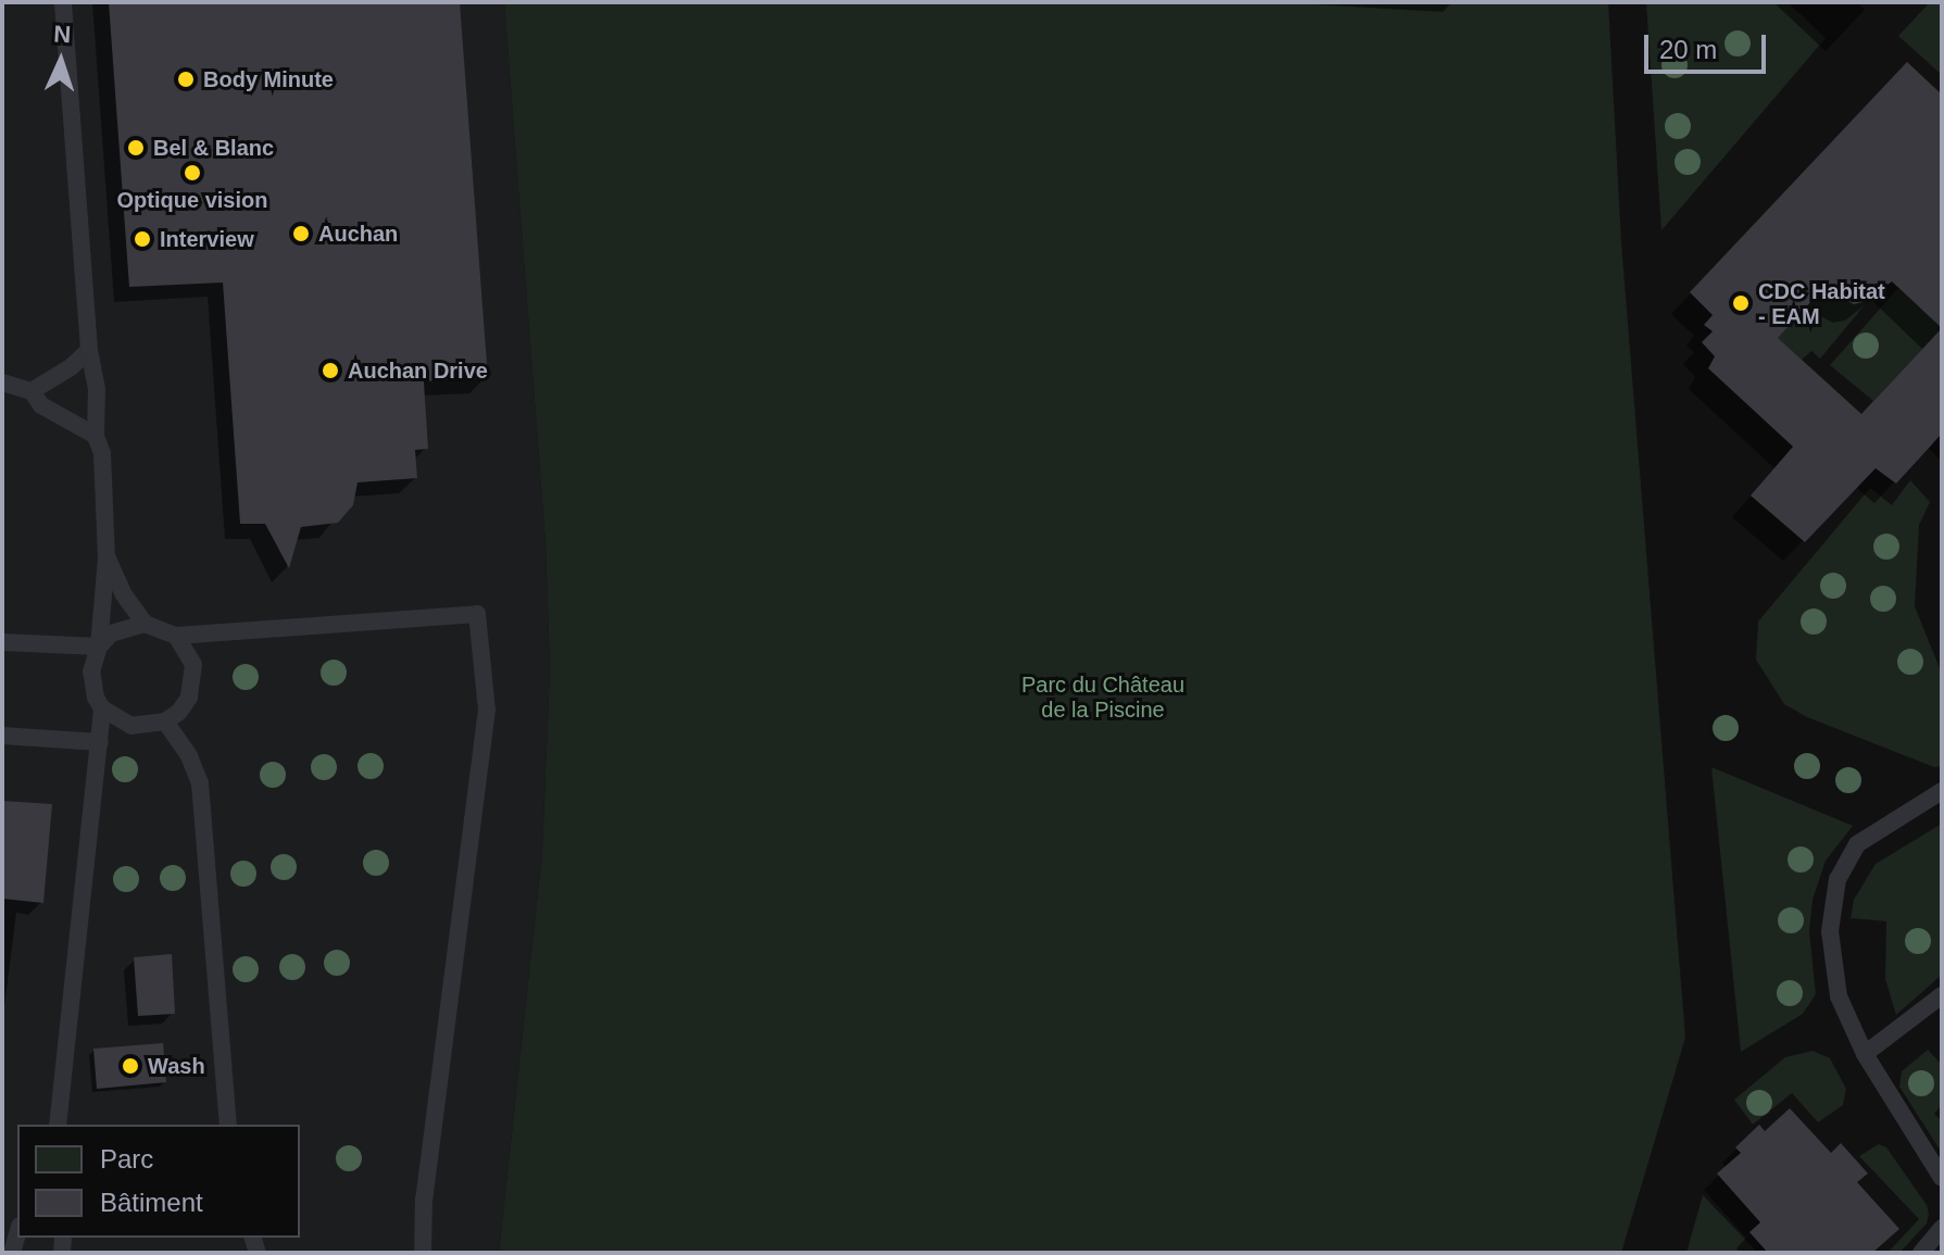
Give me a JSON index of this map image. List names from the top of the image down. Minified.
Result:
{"parks":["Parc du Château de la Piscine"],"places":["Body Minute","Bel & Blanc","Optique vision","Auchan","Interview","CDC Habitat - EAM","Auchan Drive","Wash"],"legend":["Parc","Bâtiment"],"scale_bar":"20 m","north":"top"}
